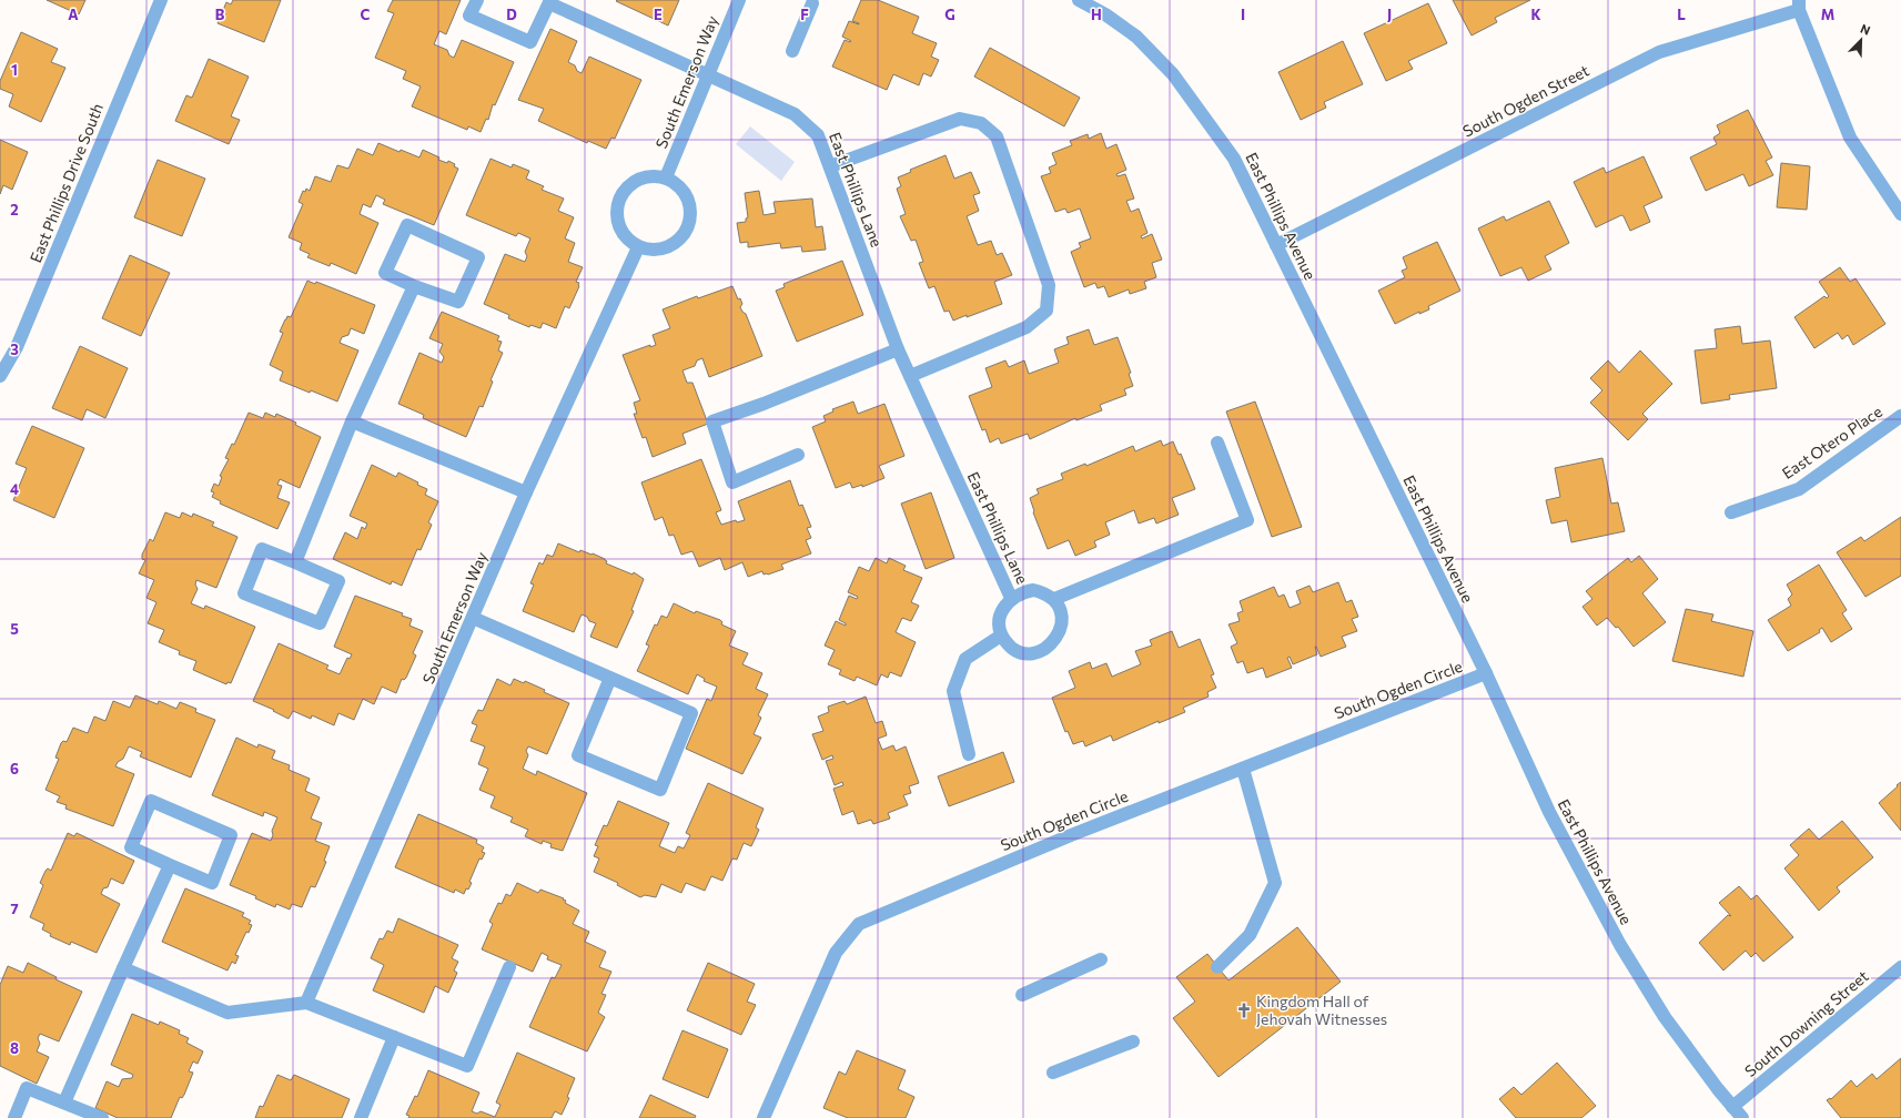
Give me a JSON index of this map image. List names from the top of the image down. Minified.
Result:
{"streets":{"street":["South Emerson Way","South Ogden Street","East Phillips Drive South","East Phillips Lane","East Phillips Avenue","East Otero Place","South Ogden Circle","South Downing Street"]},"crossings":[["South Emerson Way","East Phillips Lane"],["South Ogden Street","East Phillips Avenue"],["East Phillips Avenue","South Ogden Circle"],["East Phillips Avenue","South Downing Street"]],"places":{"church":["Kingdom Hall of Jehovah Witnesses"]},"north":"top right","grid":{"columns":["A","B","C","D","E","F","G","H","I","J","K","L","M"],"rows":["1","2","3","4","5","6","7","8"]}}
